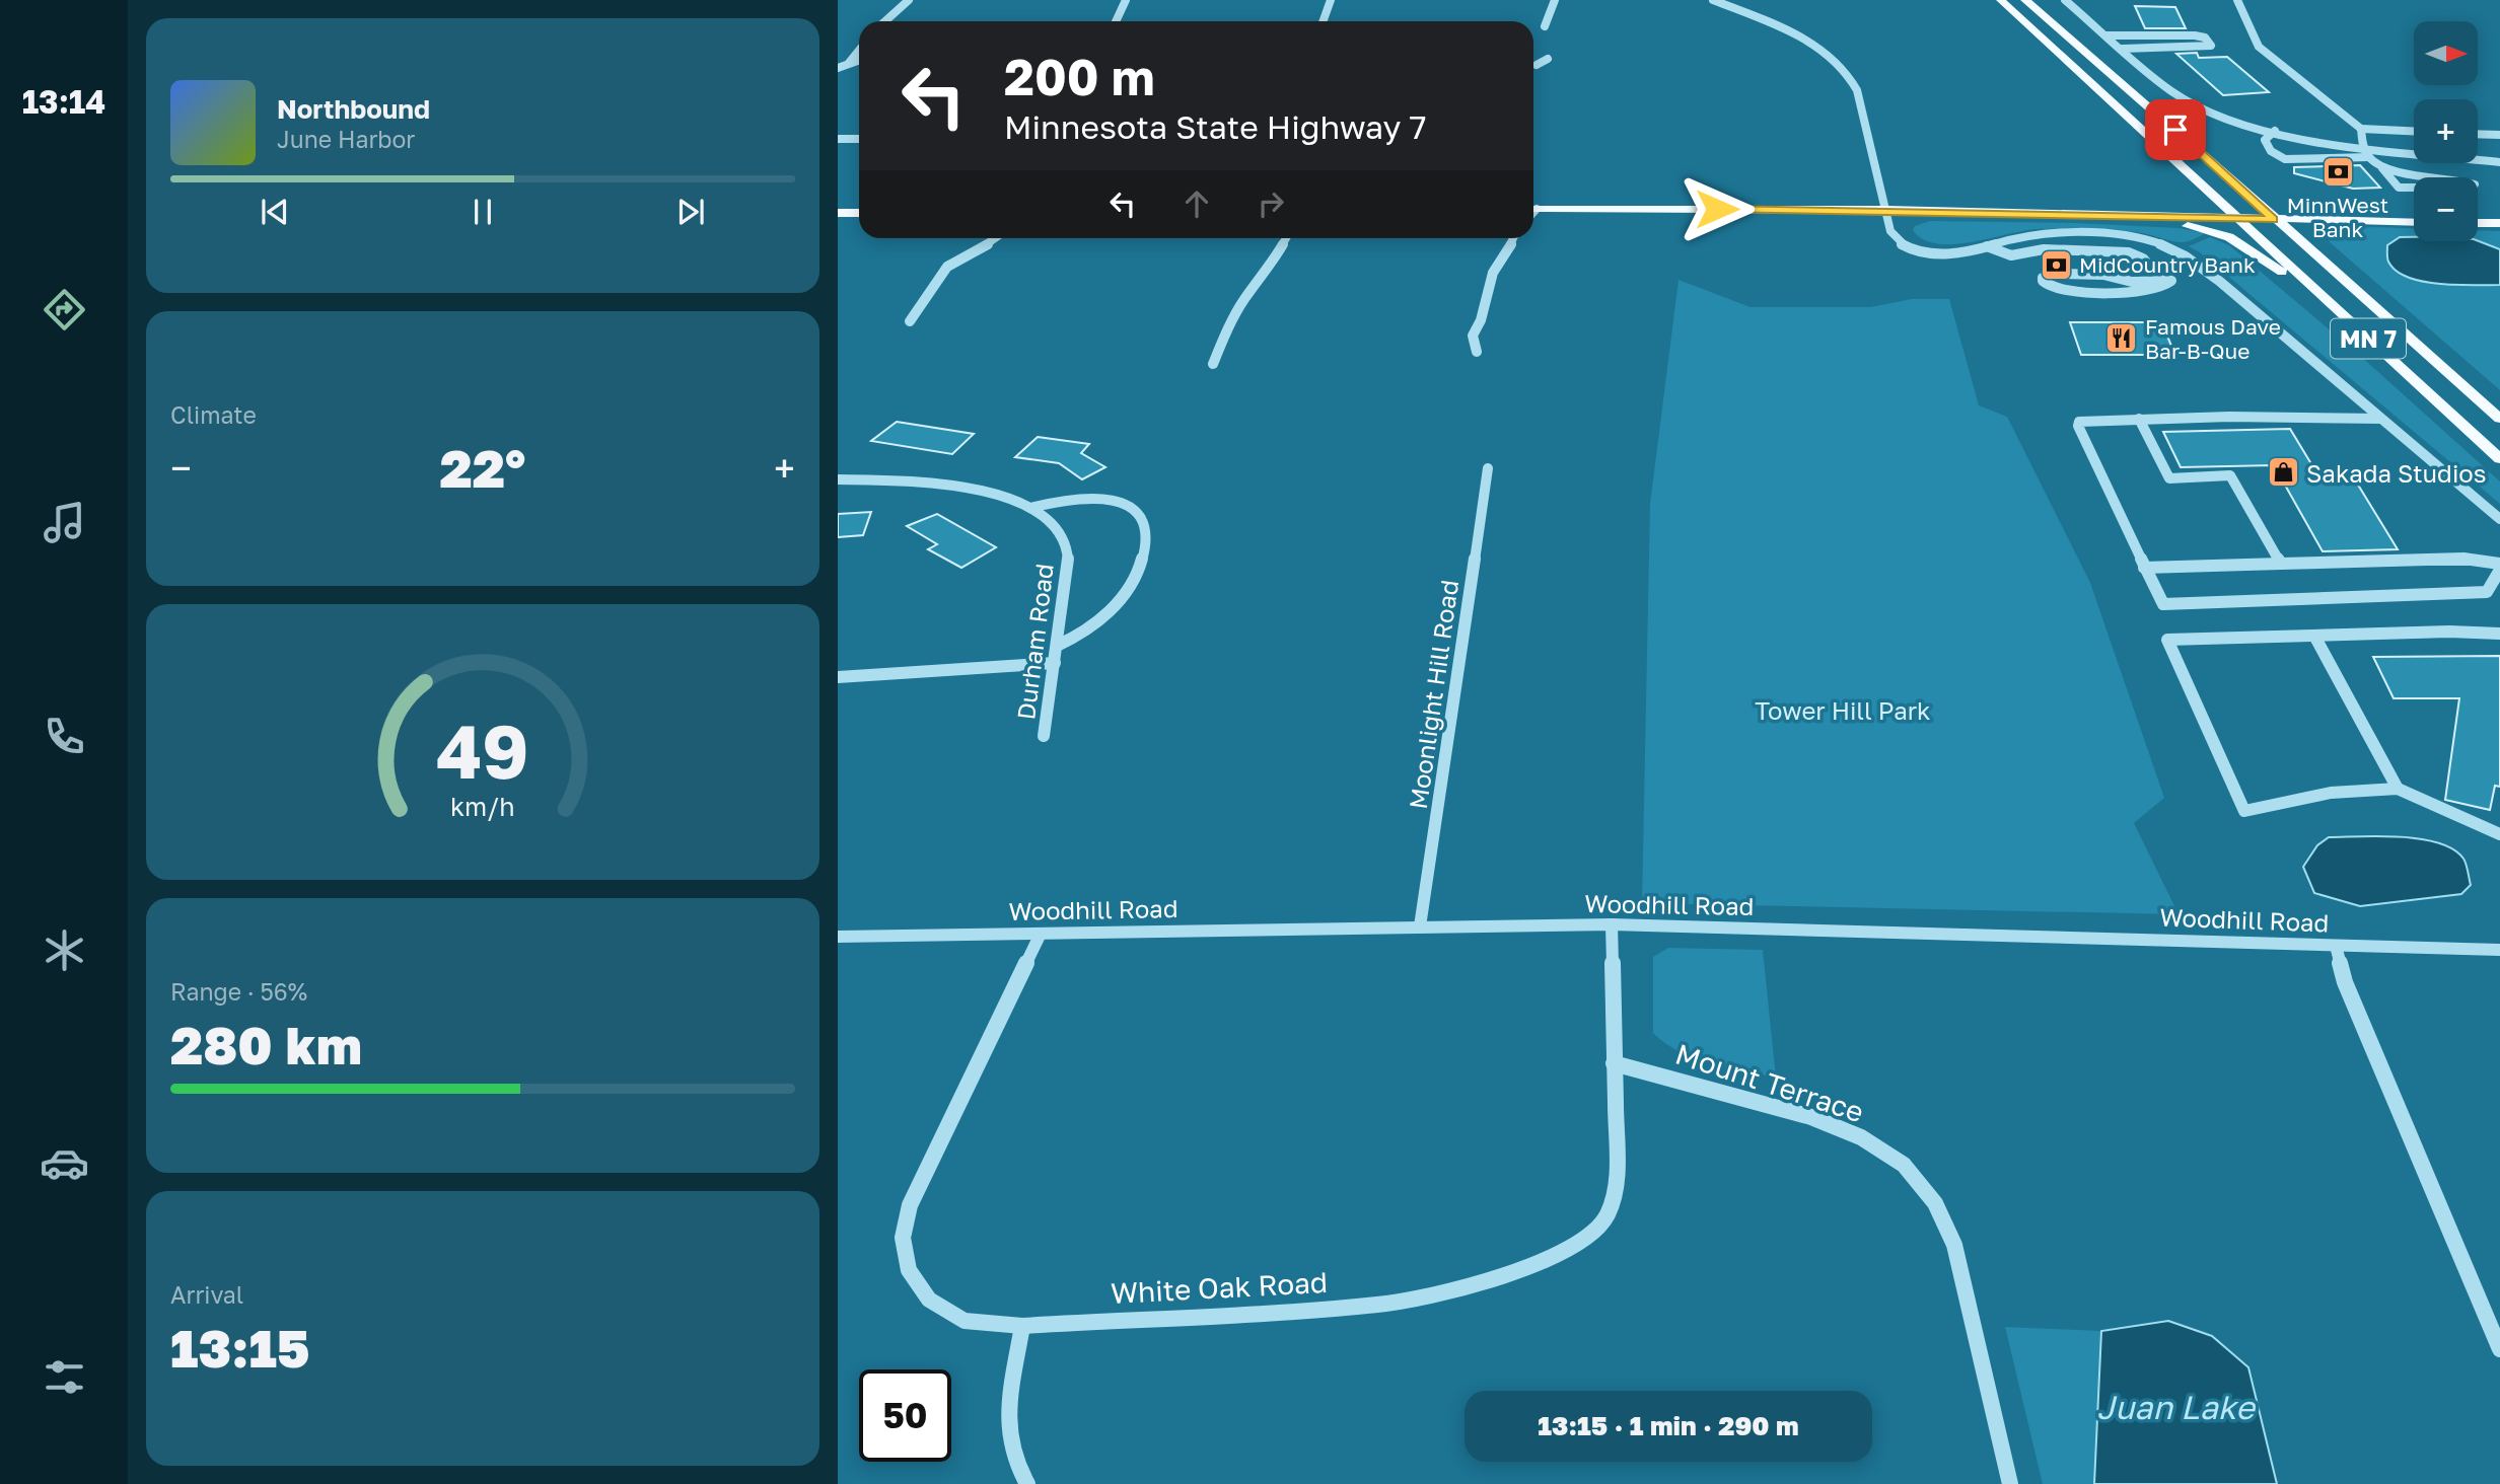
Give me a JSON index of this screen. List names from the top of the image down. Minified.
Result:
{"streets":{"main road":["MN 7"],"street":["Durham Road","Moonlight Hill Road","Woodhill Road","Mount Terrace","White Oak Road"]},"crossings":[["Moonlight Hill Road","Woodhill Road"],["Woodhill Road","White Oak Road"],["Mount Terrace","White Oak Road"]],"water":["Juan Lake"],"parks":["Tower Hill Park"],"places":{"bank":["MinnWest Bank","MidCountry Bank"],"restaurant":["Famous Dave Bar-B-Que"],"shop":["Sakada Studios"]},"north":"right","page":{"tabs":"13:14","map_buttons":["+","−"],"turn":["200 m","Minnesota State Highway 7"],"song":["Northbound","June Harbor"],"tile":["Climate",["Range · 56%","280 km"],["Arrival","13:15"]],"heat":["−","22°","+"],"limit":"50","trip":"13:15 · 1 min · 290 m","gauge":["49","km/h"]}}
